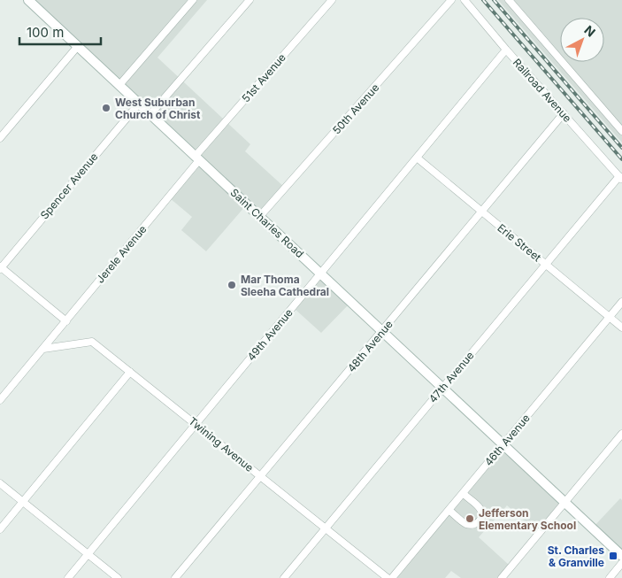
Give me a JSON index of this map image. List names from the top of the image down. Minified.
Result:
{"streets":{"main road":["Saint Charles Road"],"street":["51st Avenue","Railroad Avenue","50th Avenue","Spencer Avenue","Erie Street","Jerele Avenue","49th Avenue","48th Avenue","47th Avenue","46th Avenue","Twining Avenue"]},"crossings":[["51st Avenue","Saint Charles Road"],["51st Avenue","Jerele Avenue"],["Railroad Avenue","49th Avenue"],["Railroad Avenue","48th Avenue"],["Railroad Avenue","47th Avenue"],["50th Avenue","Saint Charles Road"],["Spencer Avenue","Saint Charles Road"],["Saint Charles Road","Jerele Avenue"],["Saint Charles Road","49th Avenue"],["Saint Charles Road","48th Avenue"],["Saint Charles Road","47th Avenue"],["Saint Charles Road","46th Avenue"],["Erie Street","49th Avenue"],["Erie Street","48th Avenue"],["Erie Street","47th Avenue"],["Erie Street","46th Avenue"],["Jerele Avenue","Twining Avenue"],["49th Avenue","Twining Avenue"],["48th Avenue","Twining Avenue"],["47th Avenue","Twining Avenue"]],"places":{"other":["West Suburban Church of Christ","Mar Thoma Sleeha Cathedral","Jefferson Elementary School"],"transit":["St. Charles & Granville"]},"scale_bar":"100 m","north":"top right"}
